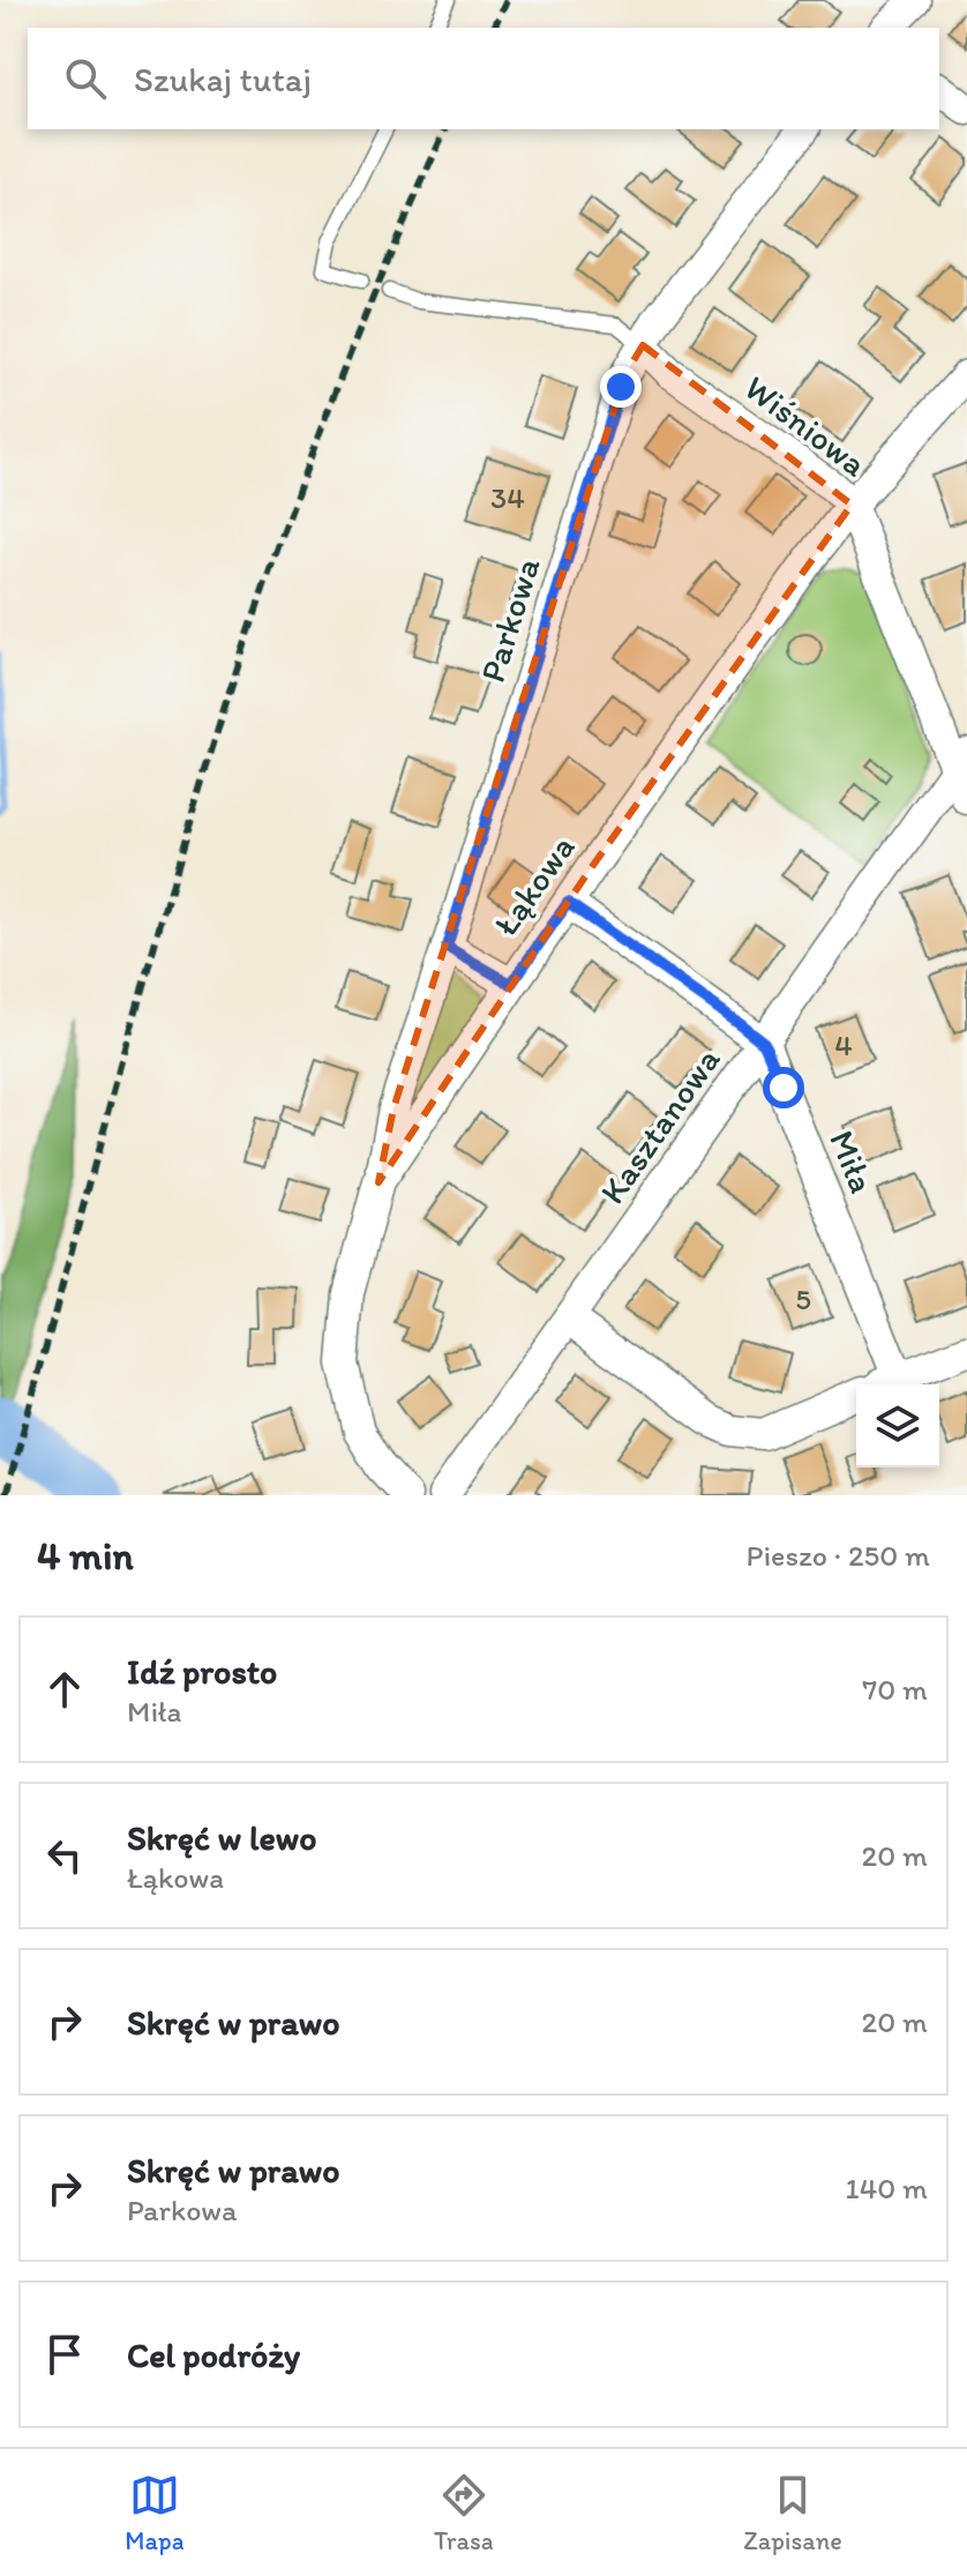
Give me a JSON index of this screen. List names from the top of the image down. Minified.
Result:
{"streets":{"street":["Wiśniowa","Parkowa","Łąkowa","Kasztanowa","Miła"]},"crossings":[["Wiśniowa","Parkowa"],["Wiśniowa","Łąkowa"],["Wiśniowa","Kasztanowa"],["Parkowa","Łąkowa"],["Kasztanowa","Miła"]],"house_numbers":["34","4","5"],"page":{"search":"Szukaj tutaj","heading":["4 min","Pieszo · 250 m"],"list":[["Idź prosto","Miła","70 m"],["Skręć w lewo","Łąkowa","20 m"],["Skręć w prawo","20 m"],["Skręć w prawo","Parkowa","140 m"],"Cel podróży"],"nav":["Mapa","Trasa","Zapisane"]}}
